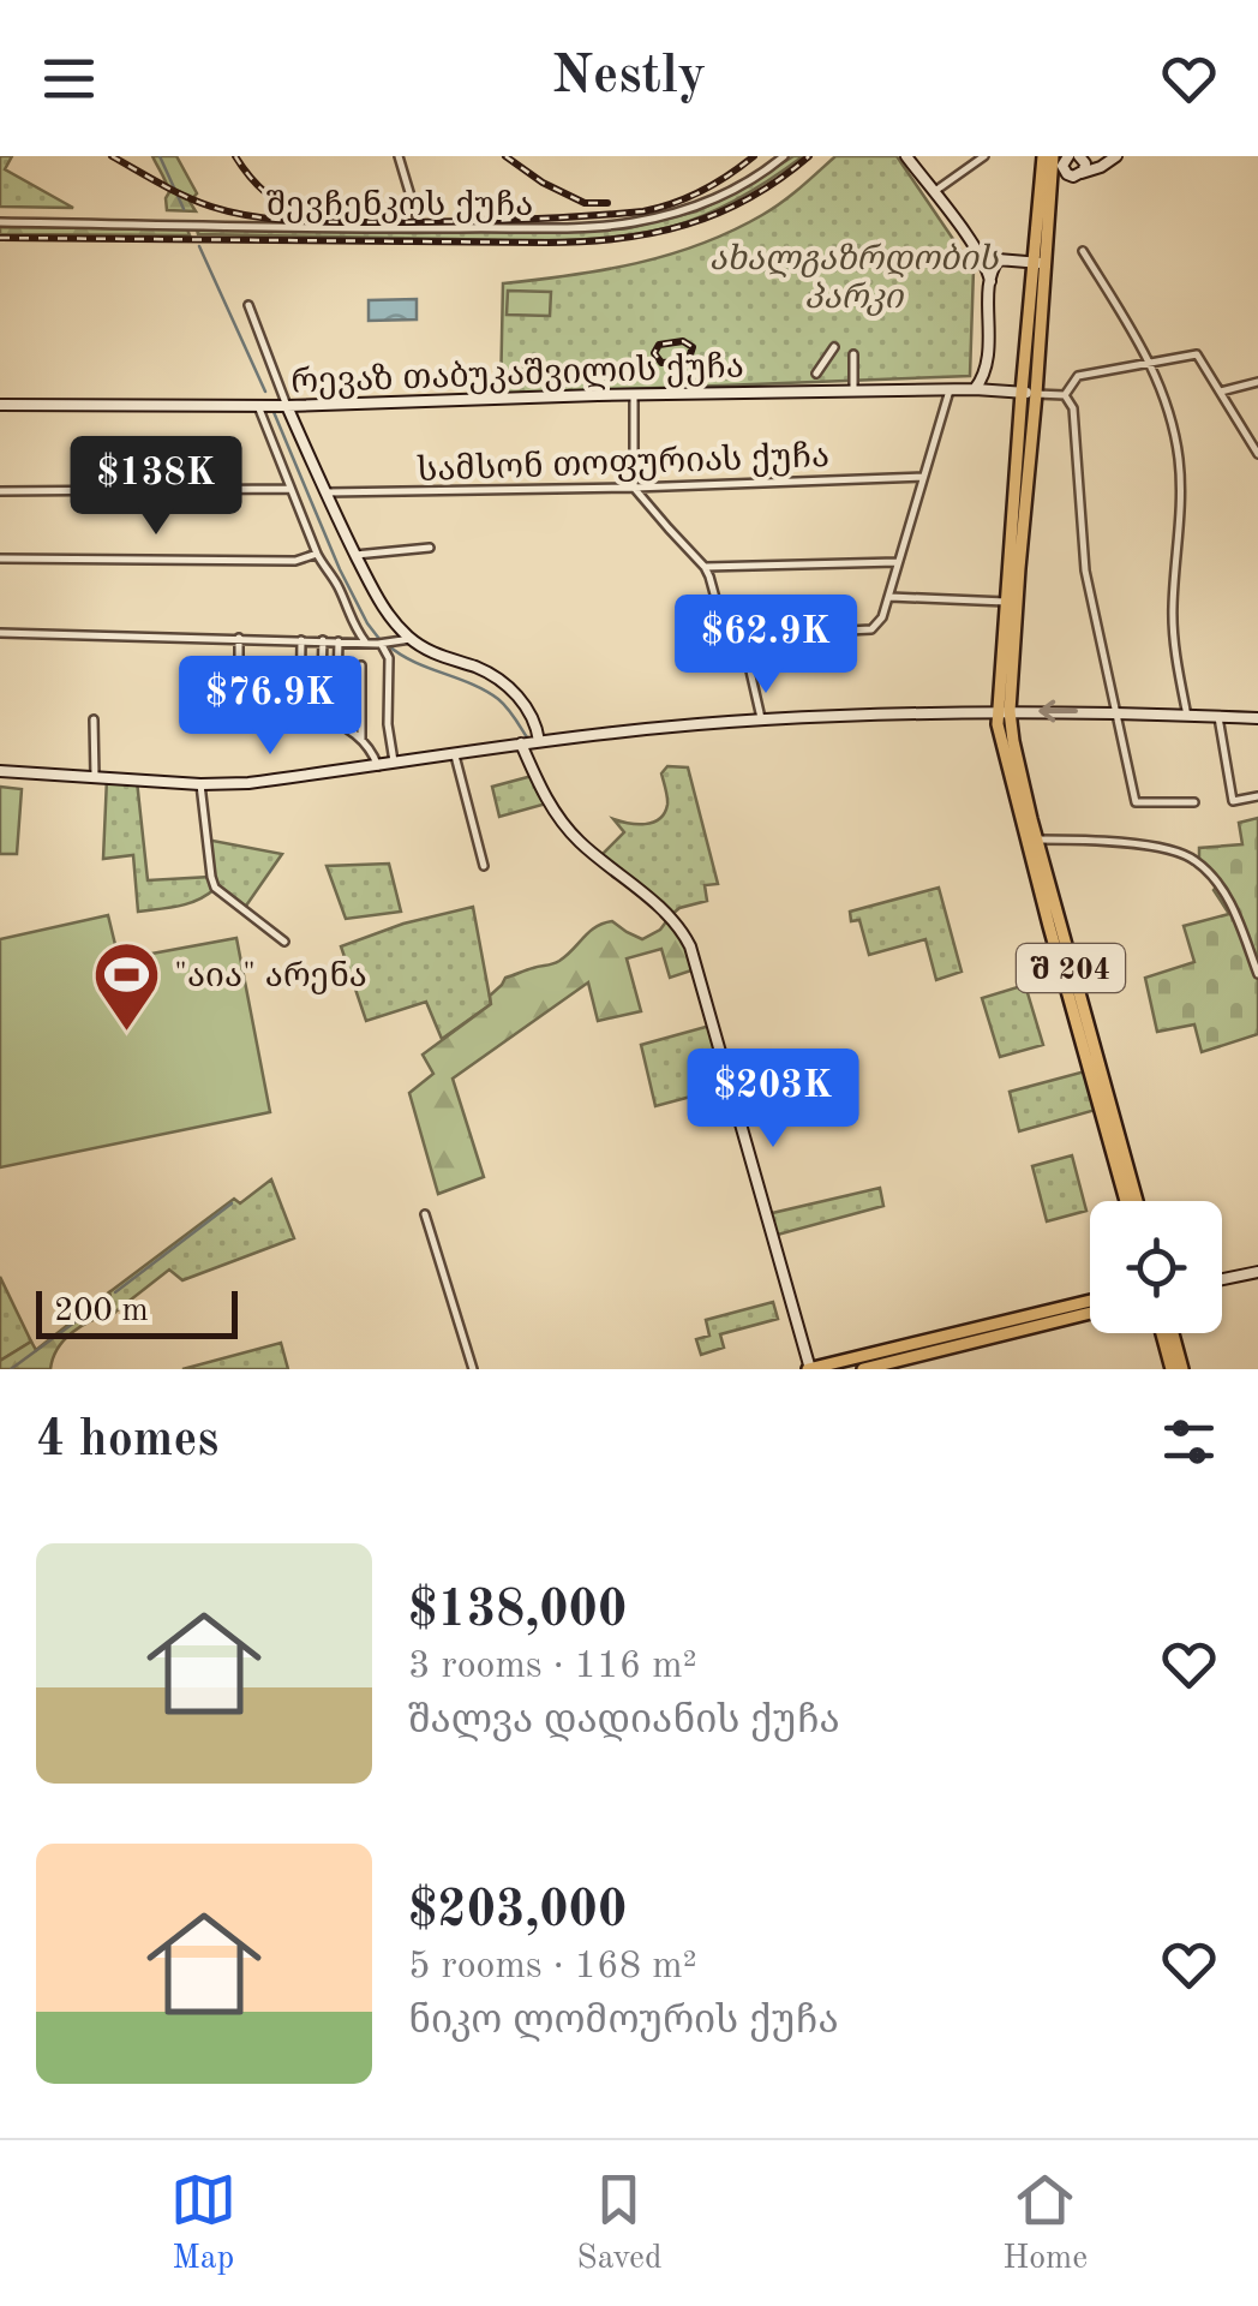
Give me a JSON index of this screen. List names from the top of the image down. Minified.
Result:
{"streets":{"main road":["შ 204"],"street":["შევჩენკოს ქუჩა","რევაზ თაბუკაშვილის ქუჩა","სამსონ თოფურიას ქუჩა"]},"crossings":[["რევაზ თაბუკაშვილის ქუჩა","შ 204"]],"parks":["ახალგაზრდობის პარკი"],"places":{"sports":["\"აია\" არენა"]},"scale_bar":"200 m","page":{"header":"Nestly","price":["$138K","$62.9K","$76.9K","$203K"],"scale":"200 m","heading":"4 homes","list":[{"name":"$138,000","note":"3 rooms · 116 m² · შალვა დადიანის ქუჩა"},{"name":"$203,000","note":"5 rooms · 168 m² · ნიკო ლომოურის ქუჩა"}],"tabs":["Map","Saved","Home"]}}
